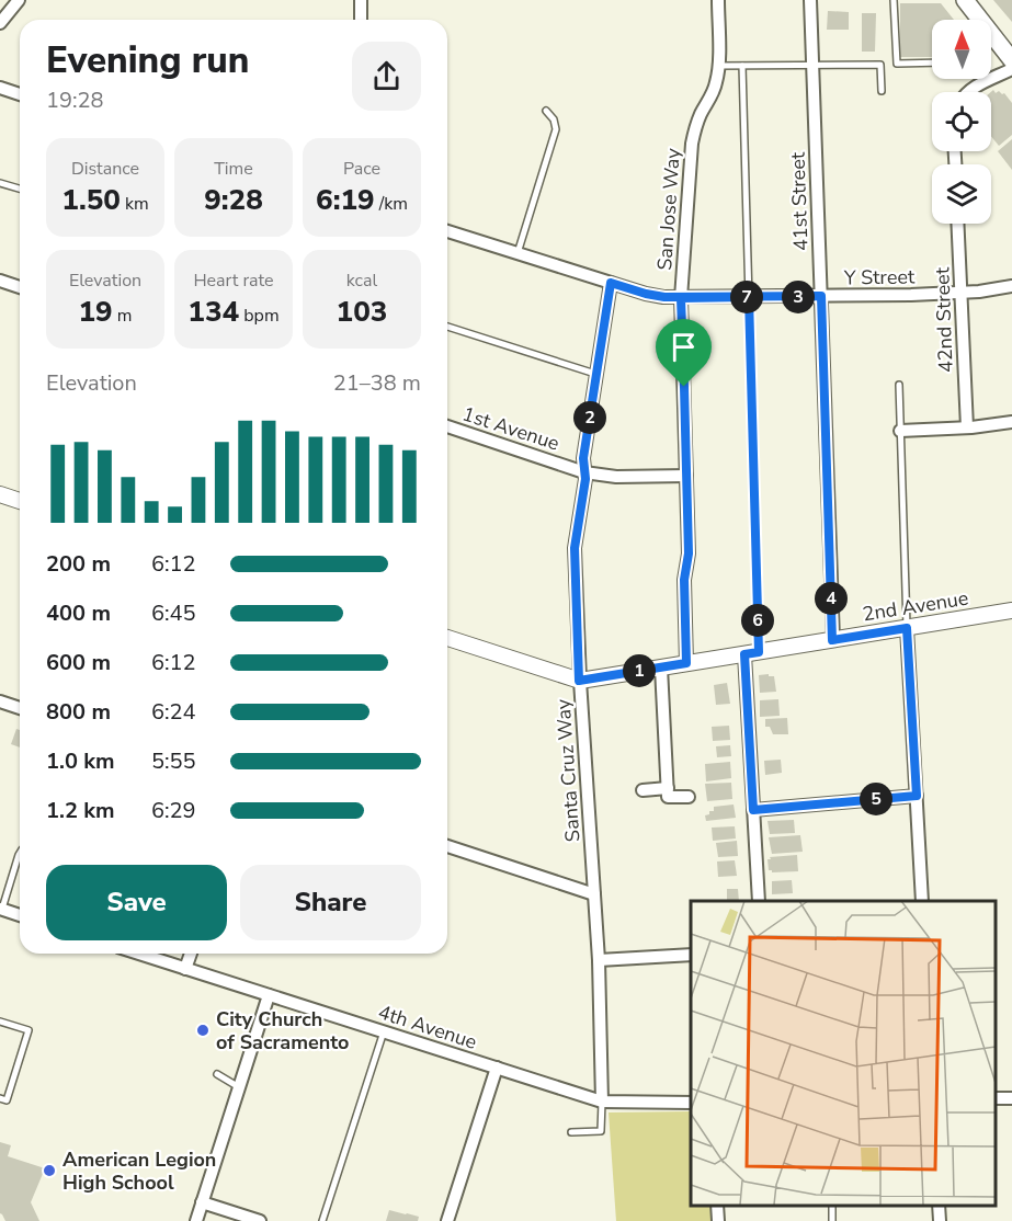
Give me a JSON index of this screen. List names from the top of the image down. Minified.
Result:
{"streets":{"street":["41st Street","San Jose Way","Y Street","42nd Street","1st Avenue","2nd Avenue","Santa Cruz Way","4th Avenue"]},"crossings":[["41st Street","Y Street"],["41st Street","2nd Avenue"],["San Jose Way","Y Street"],["San Jose Way","1st Avenue"],["San Jose Way","2nd Avenue"],["Y Street","42nd Street"],["Y Street","Santa Cruz Way"],["1st Avenue","Santa Cruz Way"],["2nd Avenue","Santa Cruz Way"],["Santa Cruz Way","4th Avenue"]],"places":["City Church of Sacramento","American Legion High School"],"north":"top","page":{"heading":["Evening run","19:28"],"stats":[["Distance","1.50 km"],["Time","9:28"],["Pace","6:19 /km"],["Elevation","19 m"],["Heart rate","134 bpm"],["kcal","103"]],"pins":["3","7","2","4","6","1","5"],"chart":["Elevation","21–38 m"],"list":[{"name":"200 m","note":"6:12"},{"name":"400 m","note":"6:45"},{"name":"600 m","note":"6:12"},{"name":"800 m","note":"6:24"},{"name":"1.0 km","note":"5:55"},{"name":"1.2 km","note":"6:29"}],"buttons":["Save","Share"]}}
